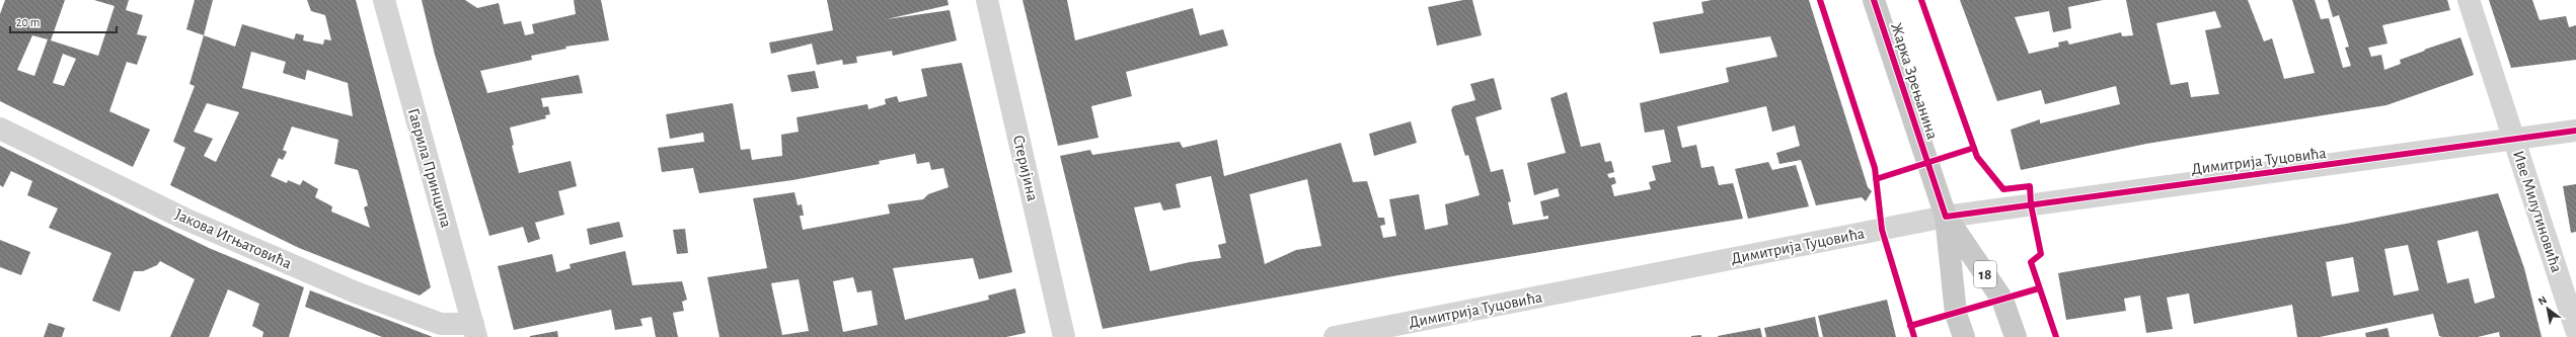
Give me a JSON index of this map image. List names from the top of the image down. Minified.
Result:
{"streets":{"main road":["Жарка Зрењанина","18"],"street":["Димитрија Туцовића","Гаврила Принципа","Стеријина","Иве Милутиновића","Јакова Игњатовића"]},"crossings":[["Жарка Зрењанина","Димитрија Туцовића"],["Димитрија Туцовића","Иве Милутиновића"],["Гаврила Принципа","Јакова Игњатовића"]],"scale_bar":"20 m","north":"top left"}
